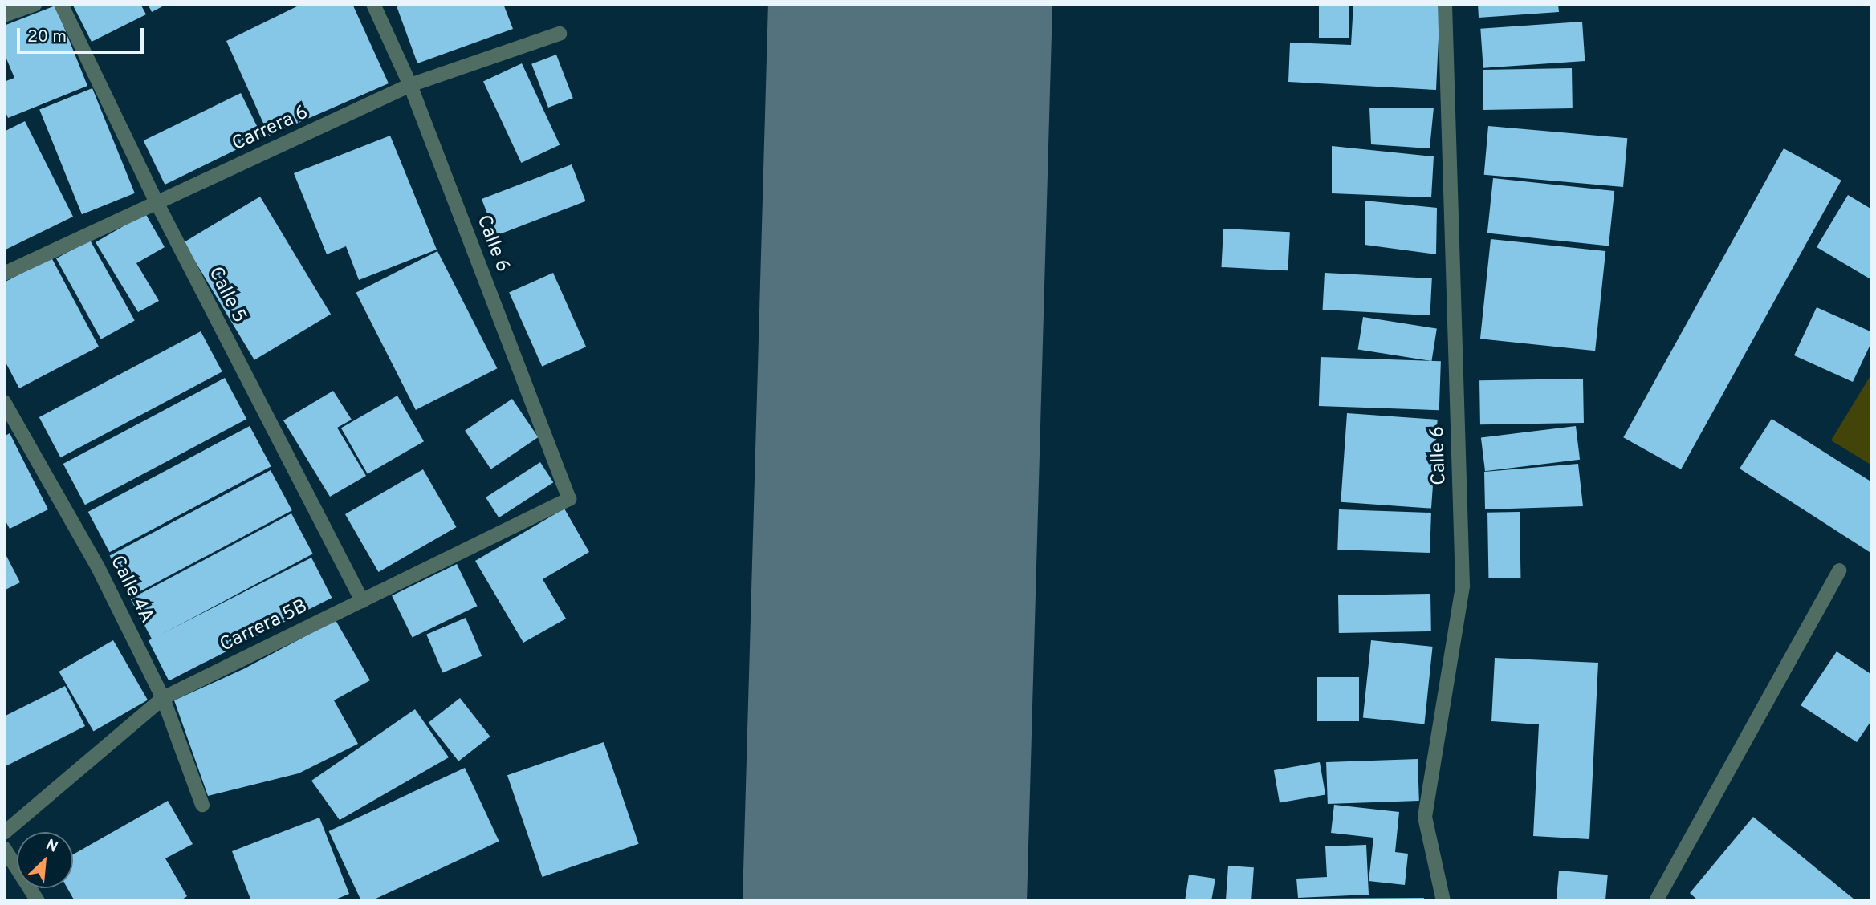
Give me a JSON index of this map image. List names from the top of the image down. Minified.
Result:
{"streets":{"street":["Carrera 6","Calle 6","Calle 5","Calle 4A","Carrera 5B"]},"crossings":[["Carrera 6","Calle 6"],["Carrera 6","Calle 5"],["Calle 6","Carrera 5B"],["Calle 5","Carrera 5B"],["Calle 4A","Carrera 5B"]],"scale_bar":"20 m","north":"top right"}
